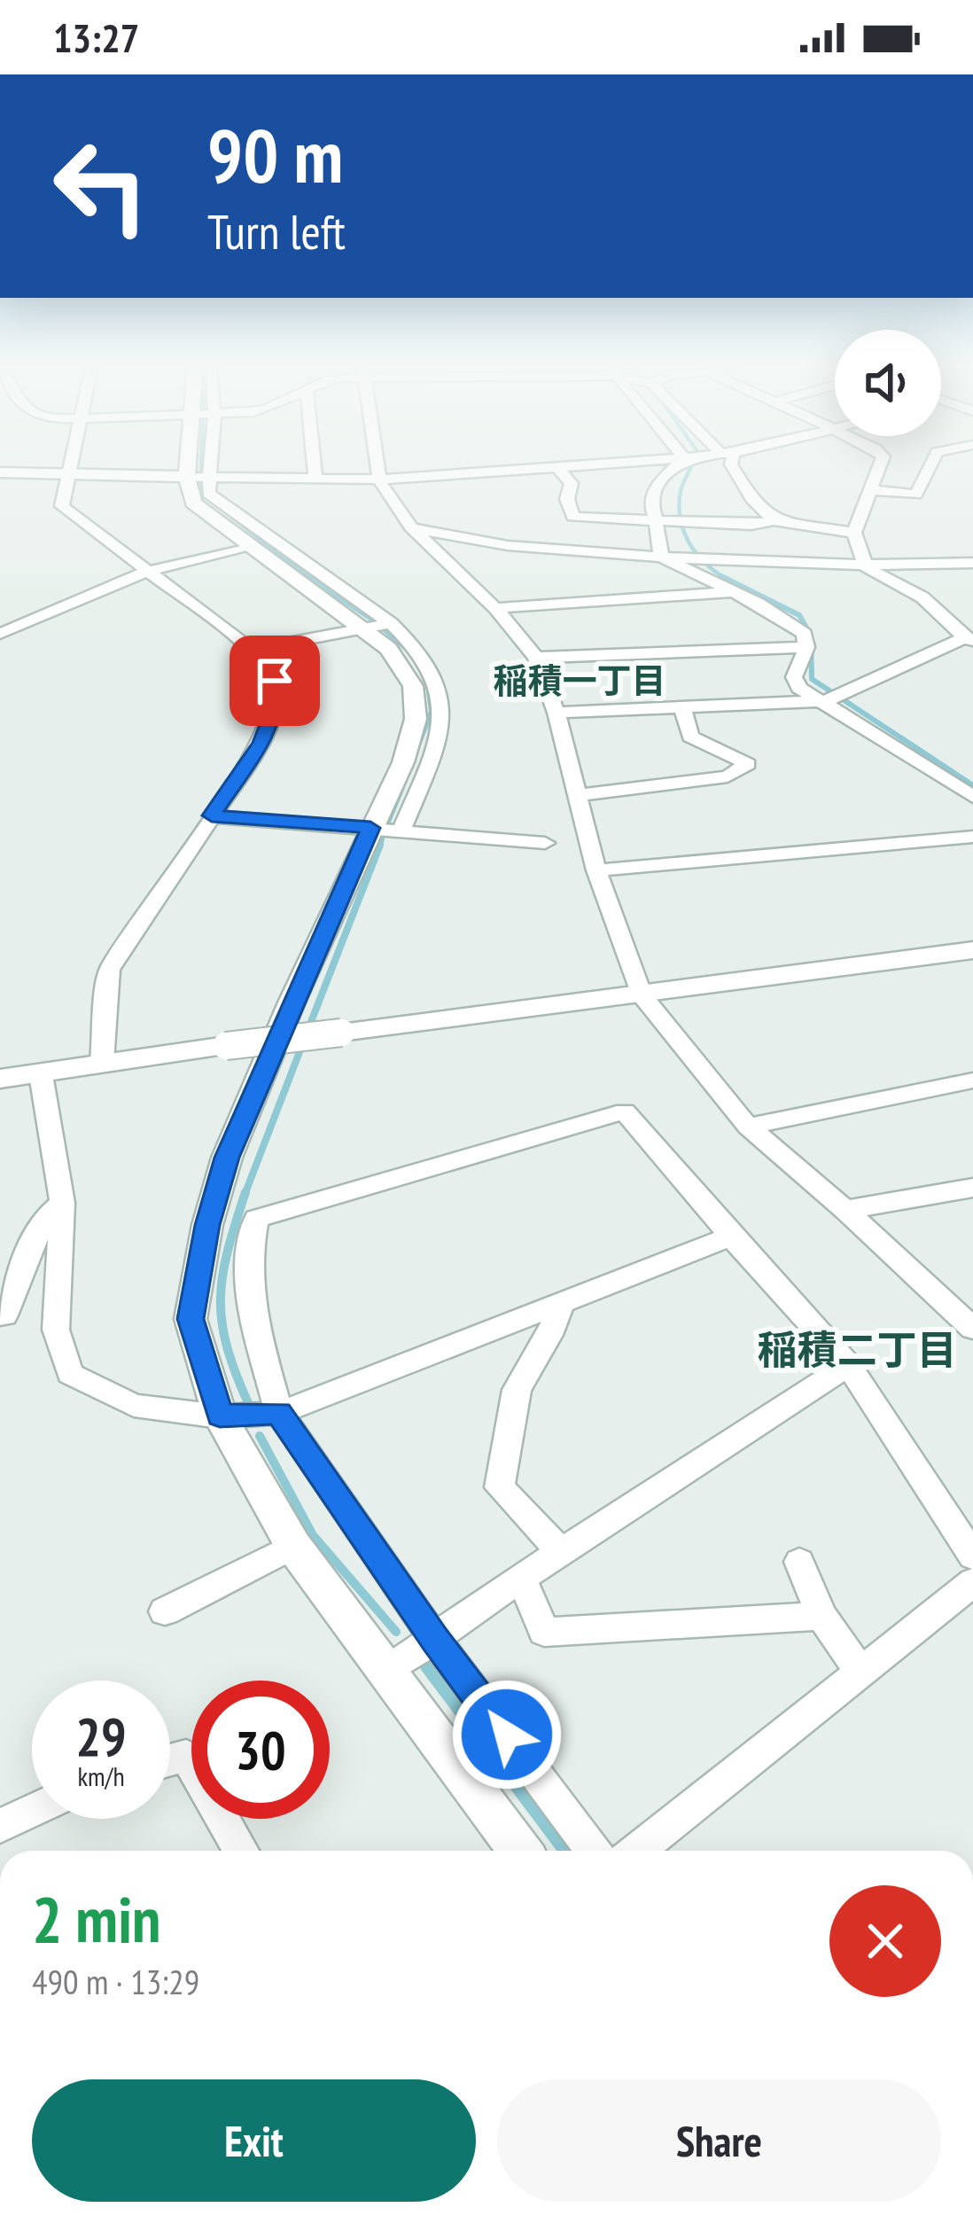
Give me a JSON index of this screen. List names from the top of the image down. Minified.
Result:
{"districts":["稲積一丁目","稲積二丁目"],"page":{"status":"13:27","turn":["90 m","Turn left"],"speed":"29 km/h","limit":"30","heading":["2 min","490 m · 13:29"],"buttons":["Exit","Share"]}}
